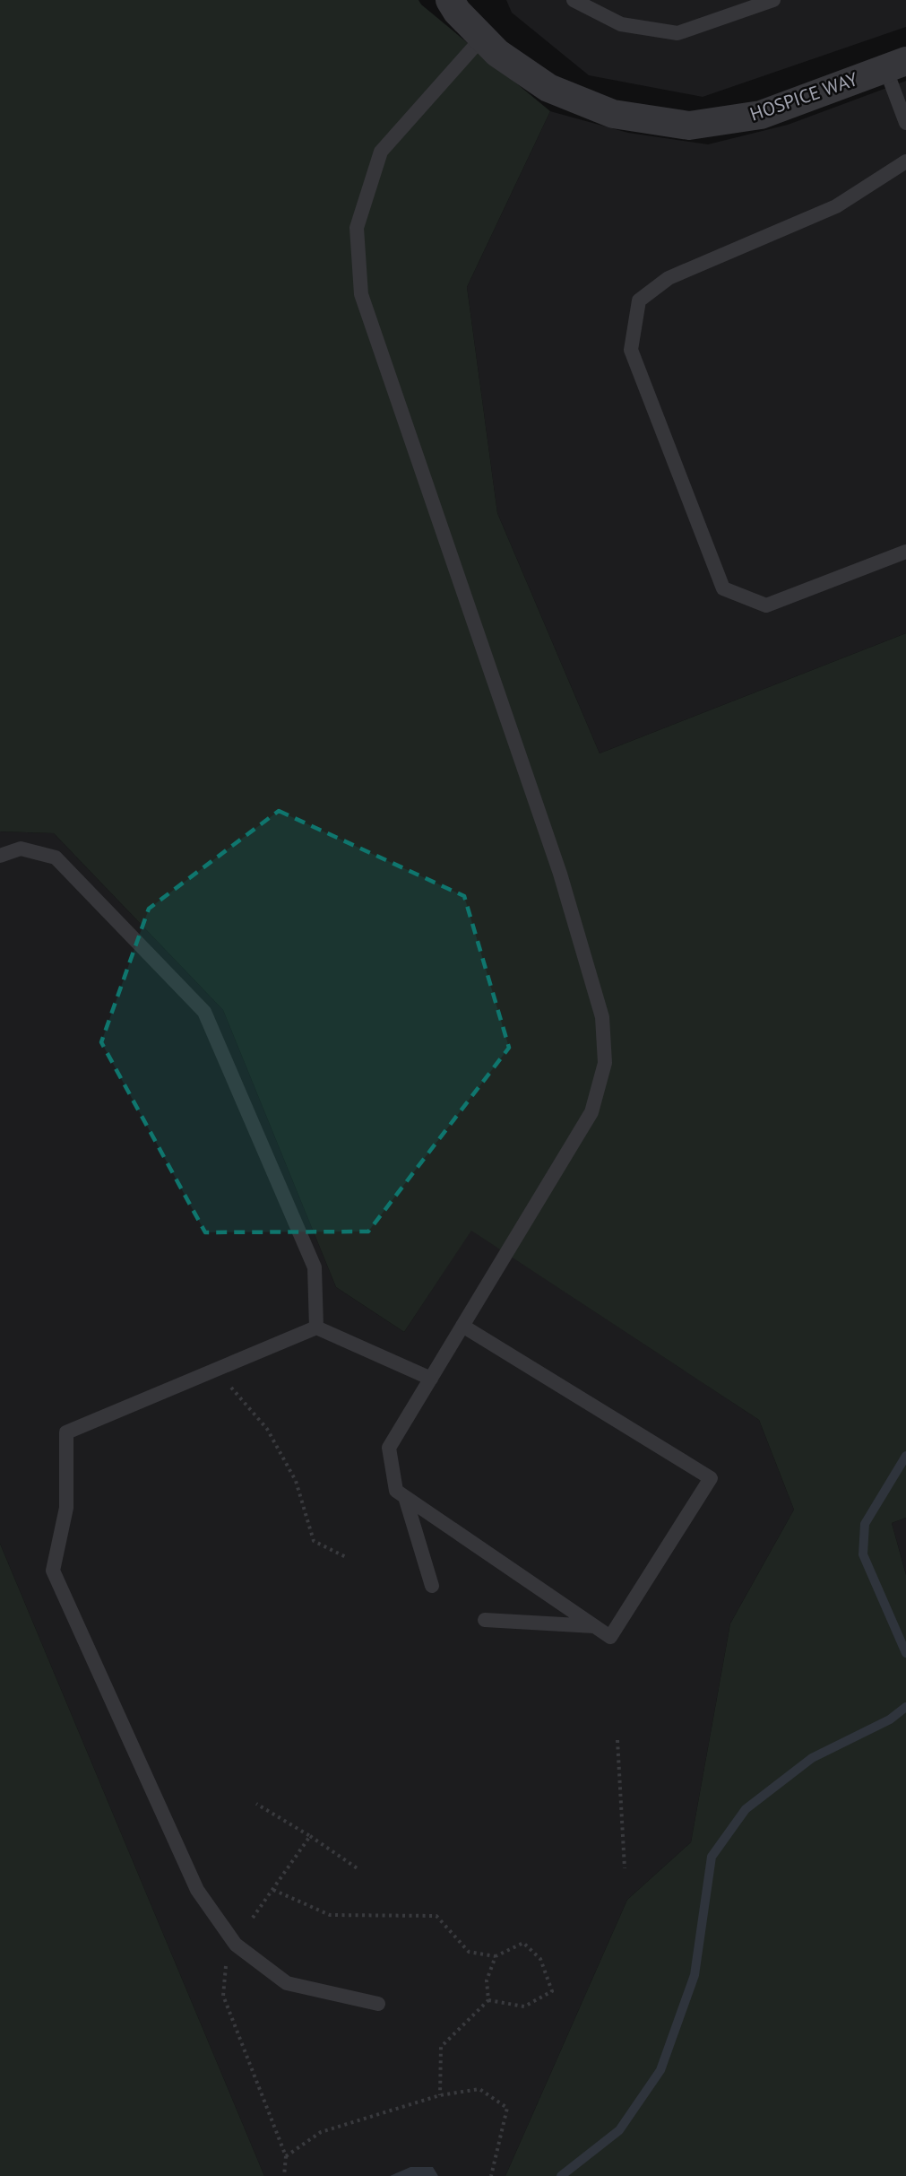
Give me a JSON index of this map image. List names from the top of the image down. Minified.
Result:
{"streets":{"street":["HOSPICE WAY"]}}
